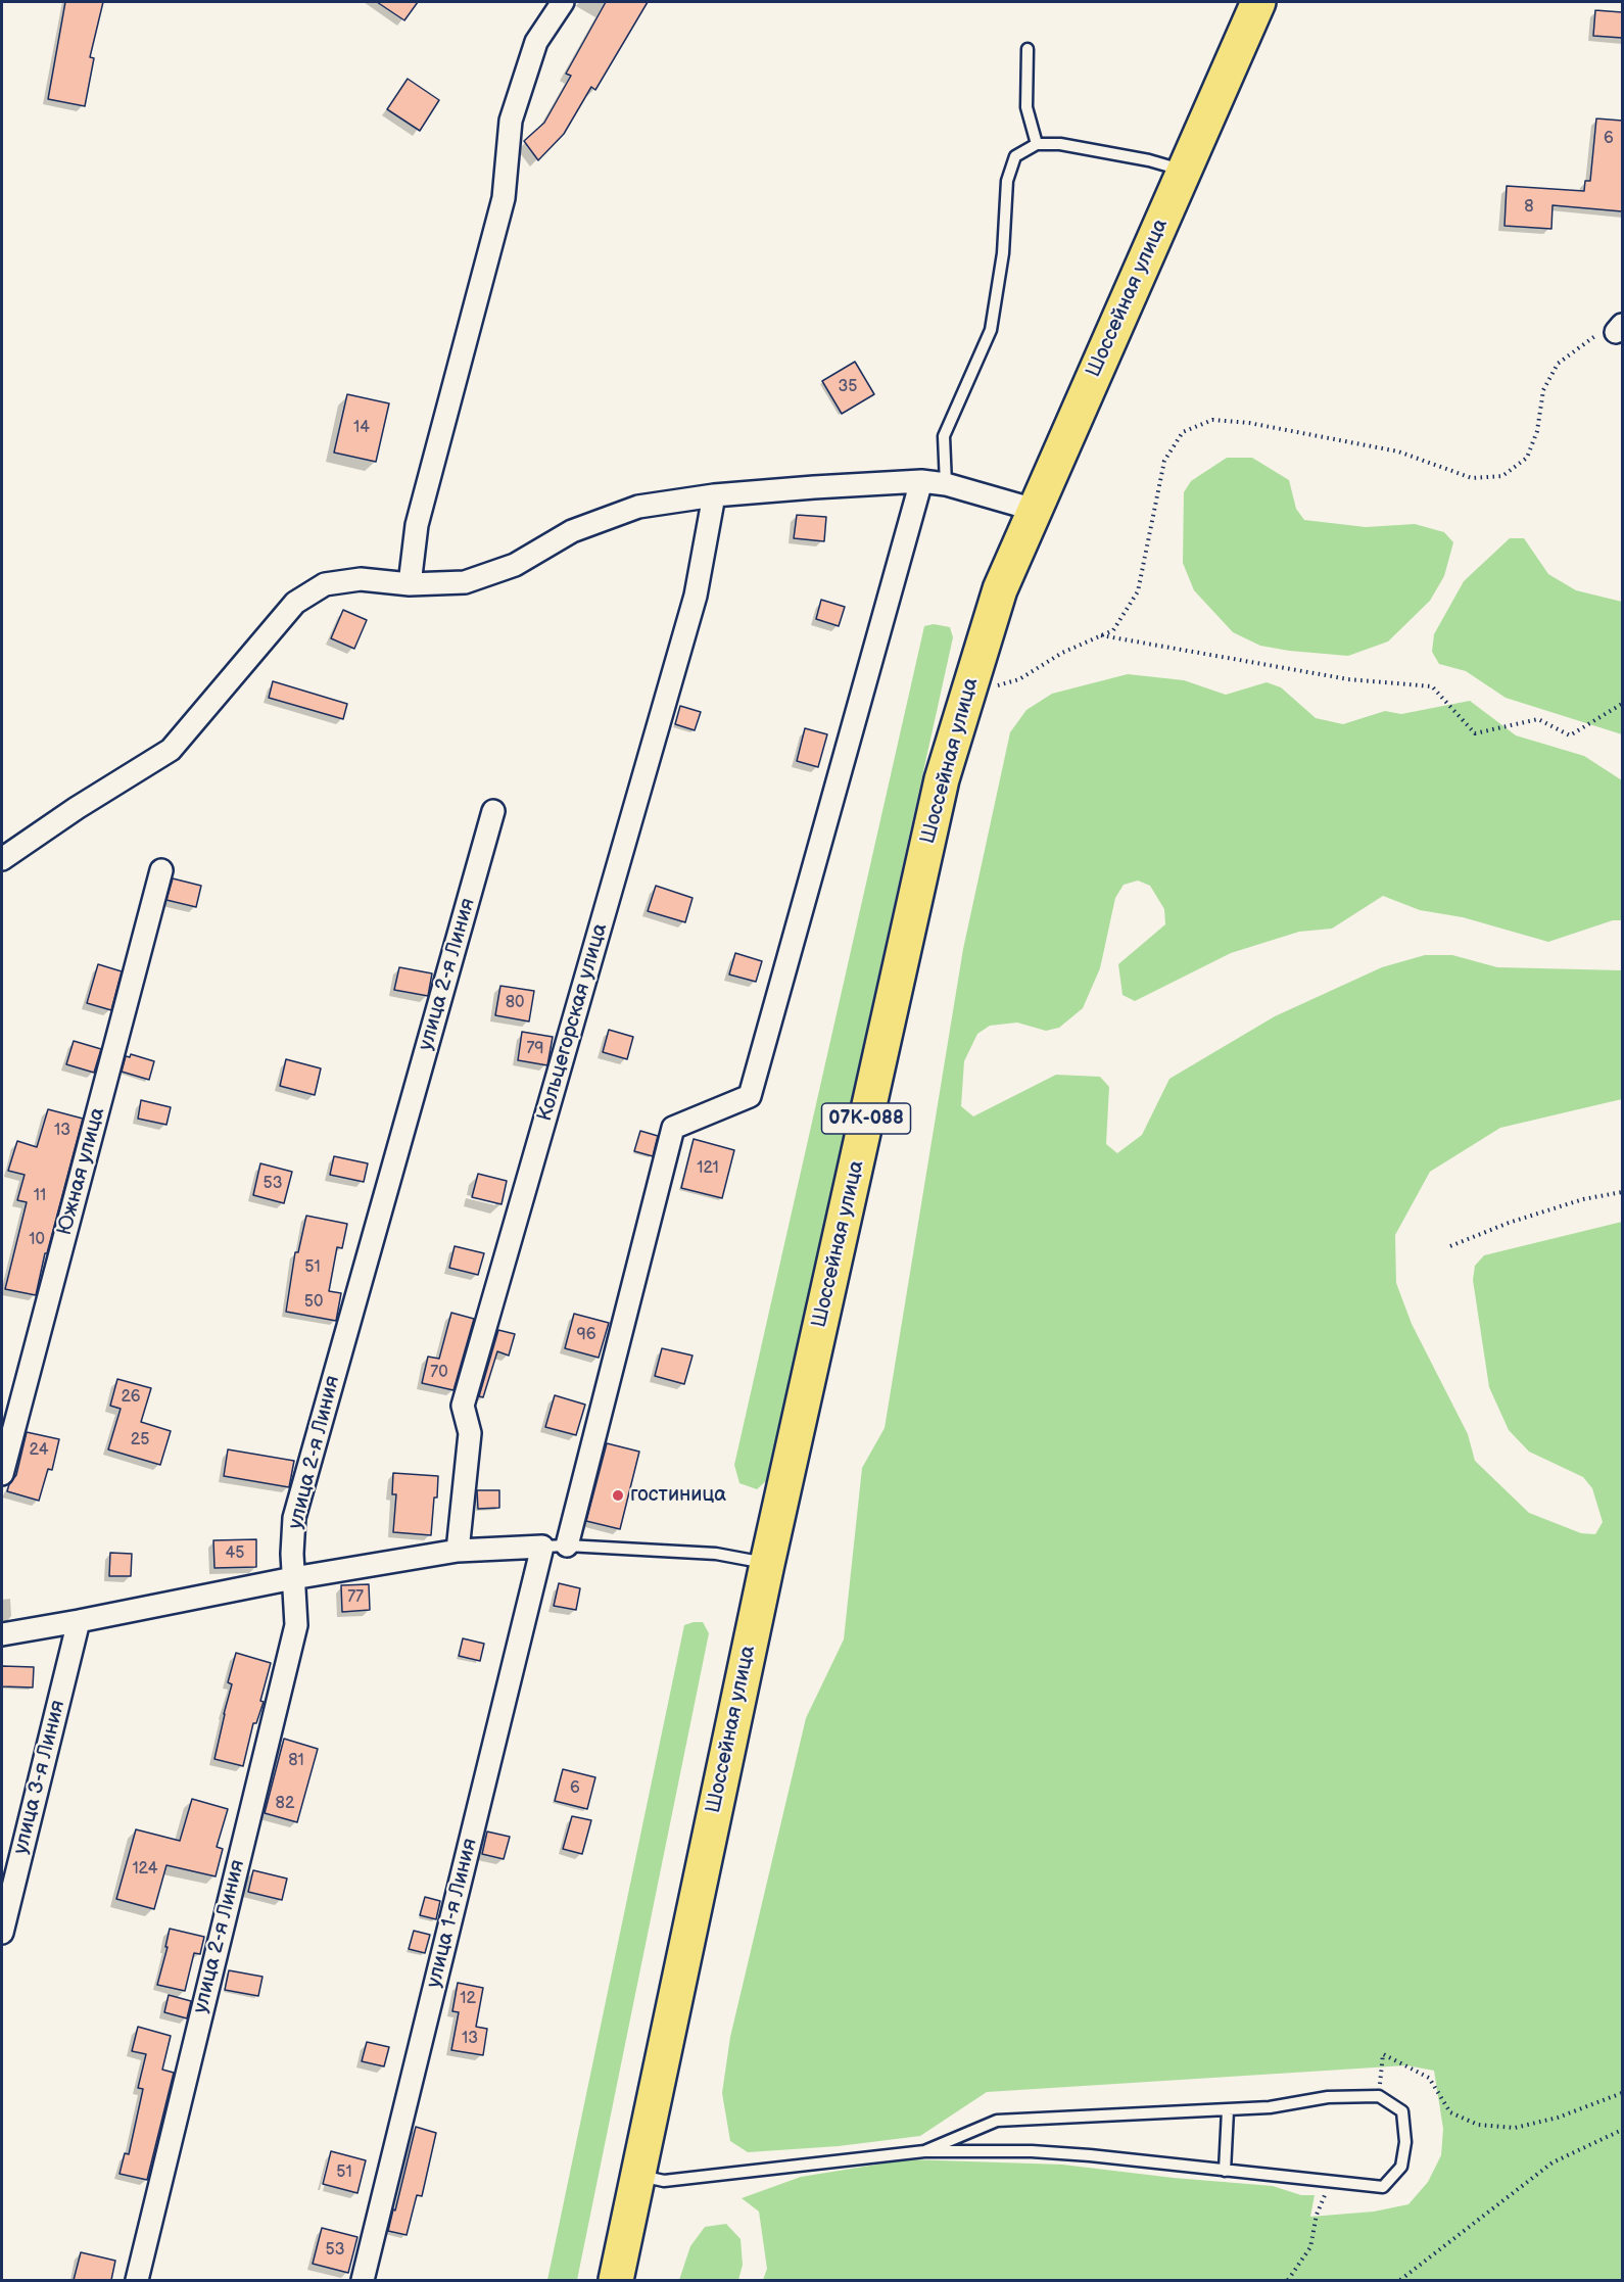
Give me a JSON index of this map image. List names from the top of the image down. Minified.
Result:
{"streets":{"main road":["Шоссейная улица","07К-088"],"street":["улица 2-я Линия","Кольцегорская улица","Южная улица","улица 3-я Линия","улица 1-я Линия"]},"places":["гостиница"],"house_numbers":["6","8","35","14","80","79","13","121","53","11","10","51","50","96","70","26","25","24","45","77","81","6","82","124","12","13","51","53"]}
